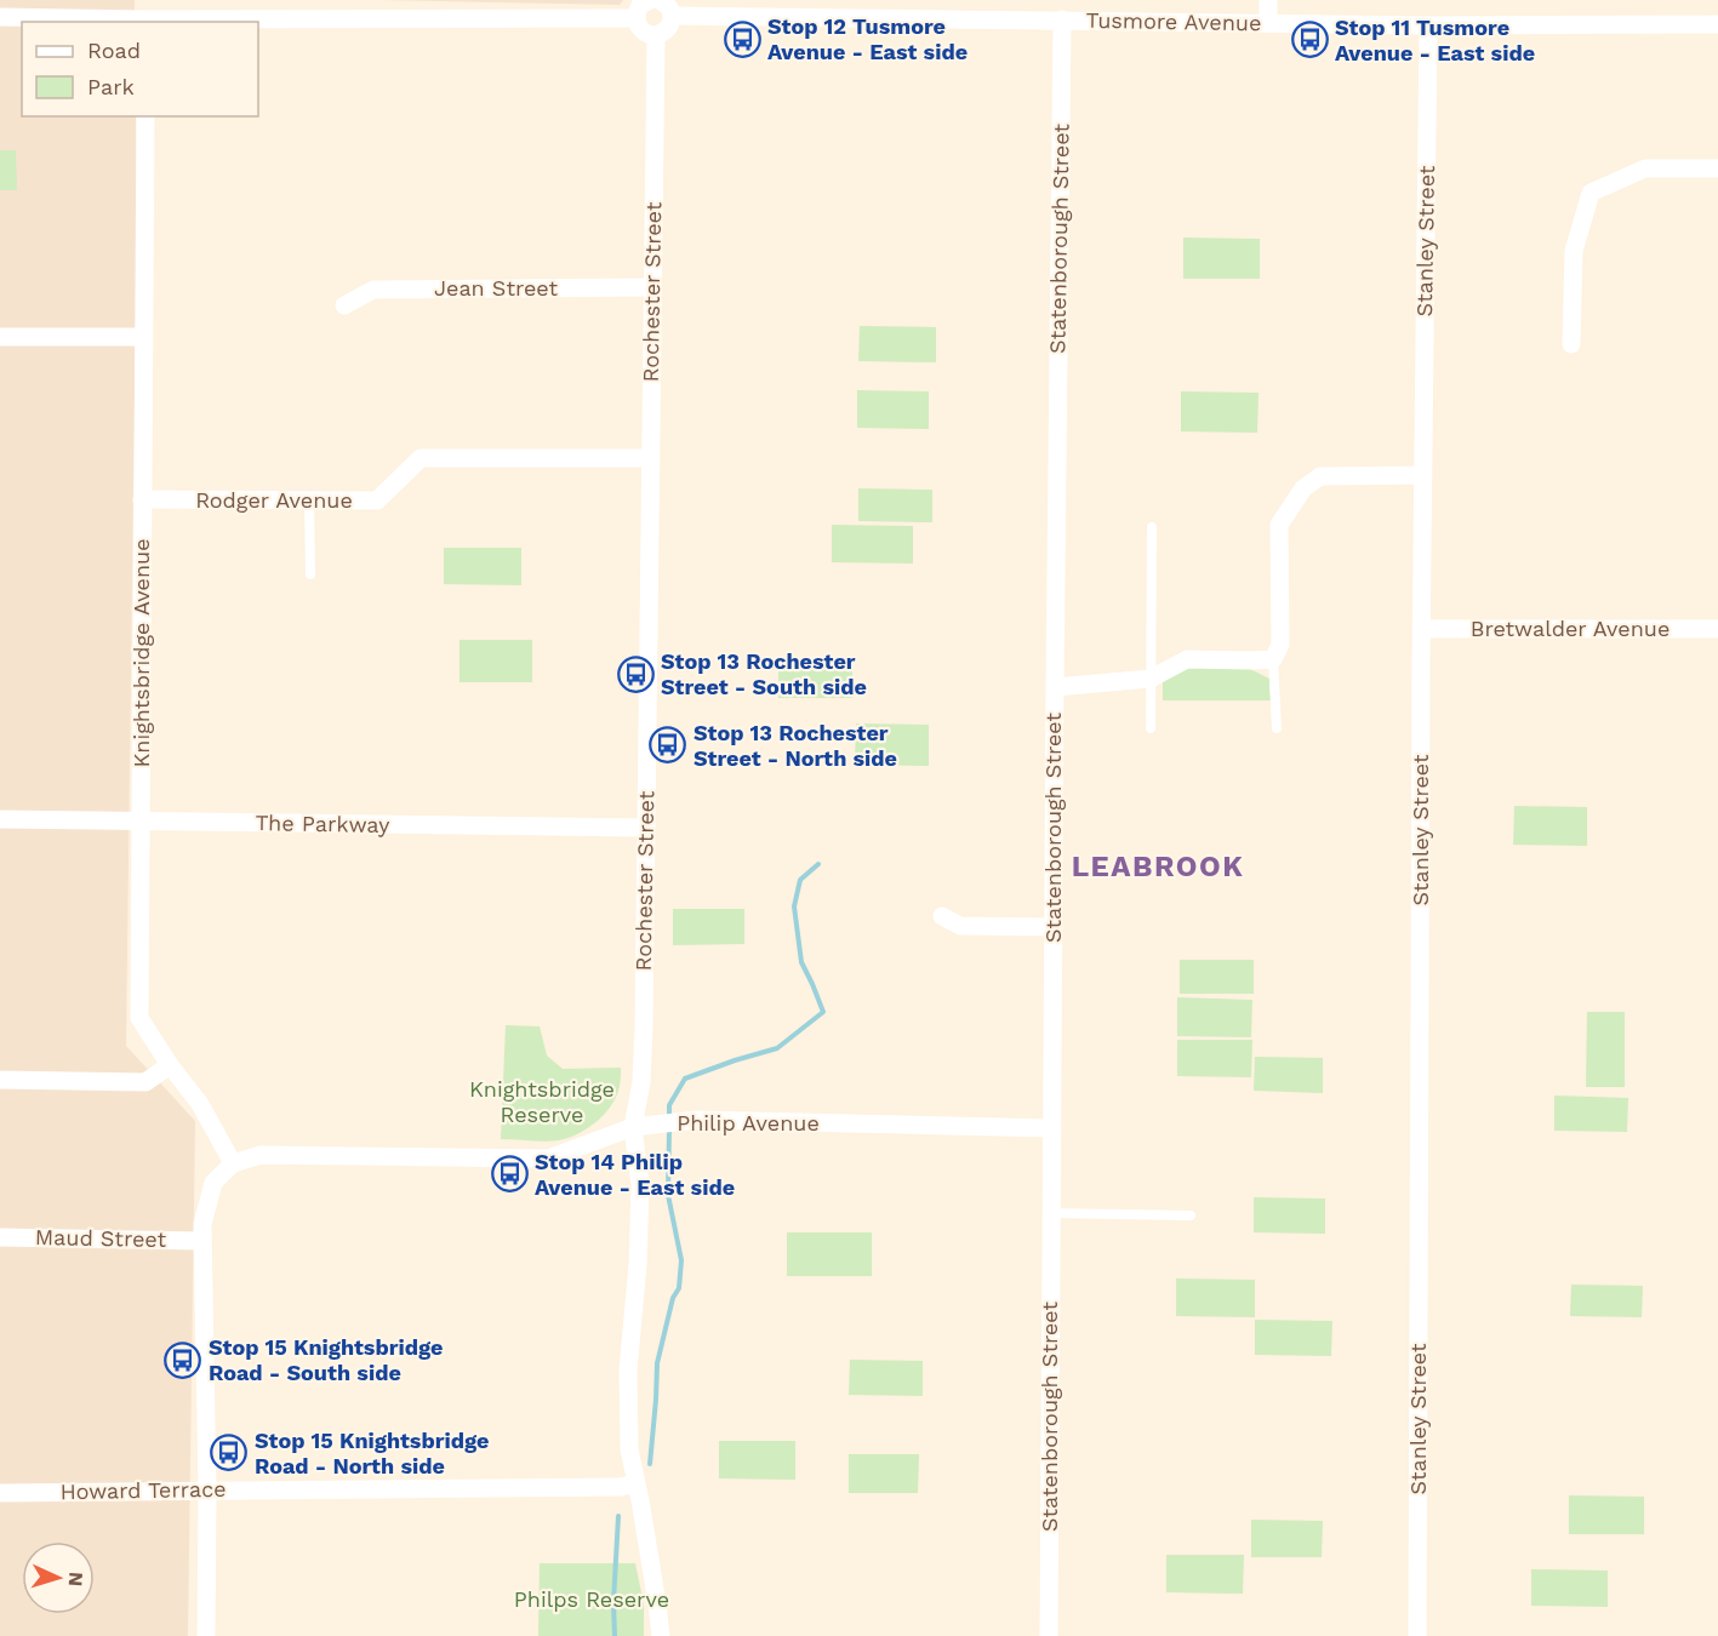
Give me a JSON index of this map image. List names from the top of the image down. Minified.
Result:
{"streets":{"street":["Tusmore Avenue","Statenborough Street","Stanley Street","Jean Street","Rochester Street","Rodger Avenue","Bretwalder Avenue","Knightsbridge Avenue","The Parkway","Philip Avenue","Maud Street","Howard Terrace"]},"crossings":[["Tusmore Avenue","Statenborough Street"],["Tusmore Avenue","Stanley Street"],["Statenborough Street","Philip Avenue"],["Stanley Street","Bretwalder Avenue"],["Jean Street","Rochester Street"],["Rochester Street","Rodger Avenue"],["Rochester Street","The Parkway"],["Rochester Street","Philip Avenue"],["Rochester Street","Howard Terrace"],["Rodger Avenue","Knightsbridge Avenue"],["Knightsbridge Avenue","The Parkway"],["Knightsbridge Avenue","Philip Avenue"]],"districts":["LEABROOK"],"parks":["Knightsbridge Reserve","Philps Reserve"],"places":{"bus stop":["Stop 12 Tusmore Avenue - East side","Stop 11 Tusmore Avenue - East side","Stop 13 Rochester Street - South side","Stop 13 Rochester Street - North side","Stop 14 Philip Avenue - East side","Stop 15 Knightsbridge Road - South side","Stop 15 Knightsbridge Road - North side"]},"legend":["Road","Park"],"north":"right"}
